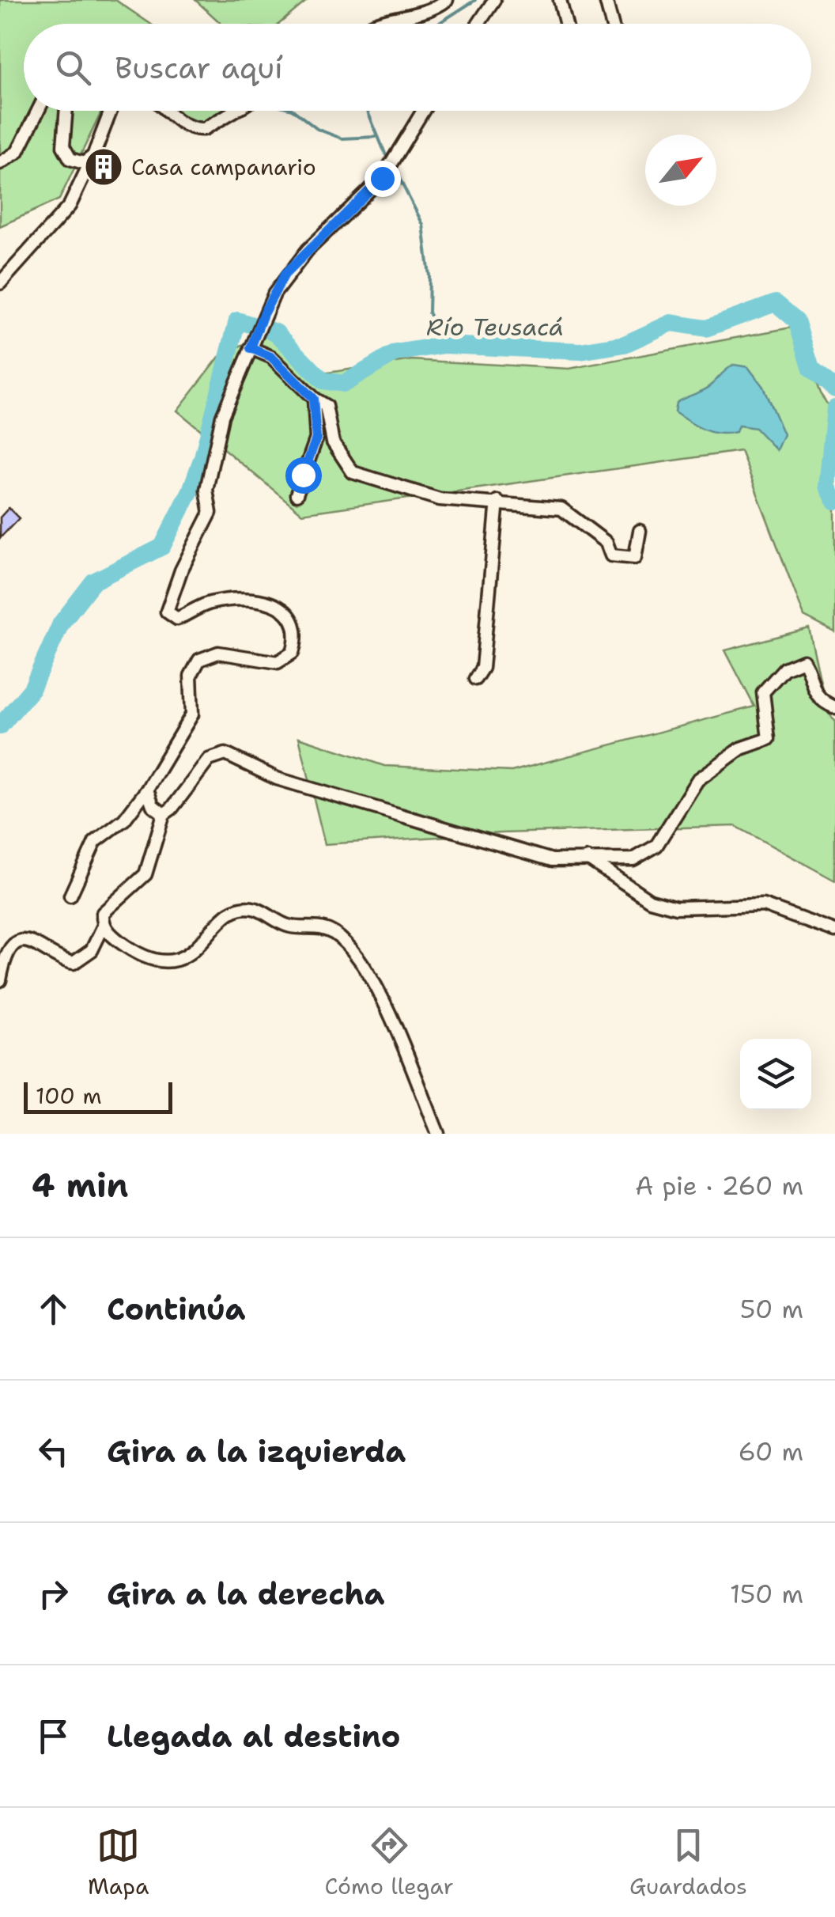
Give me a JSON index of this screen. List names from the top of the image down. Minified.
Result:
{"water":["Río Teusacá"],"places":{"building":["Casa campanario"]},"scale_bar":"100 m","north":"top right","page":{"search":"Buscar aquí","scale":"100 m","heading":["4 min","A pie · 260 m"],"list":[["Continúa","50 m"],["Gira a la izquierda","60 m"],["Gira a la derecha","150 m"],"Llegada al destino"],"nav":["Mapa","Cómo llegar","Guardados"]}}
